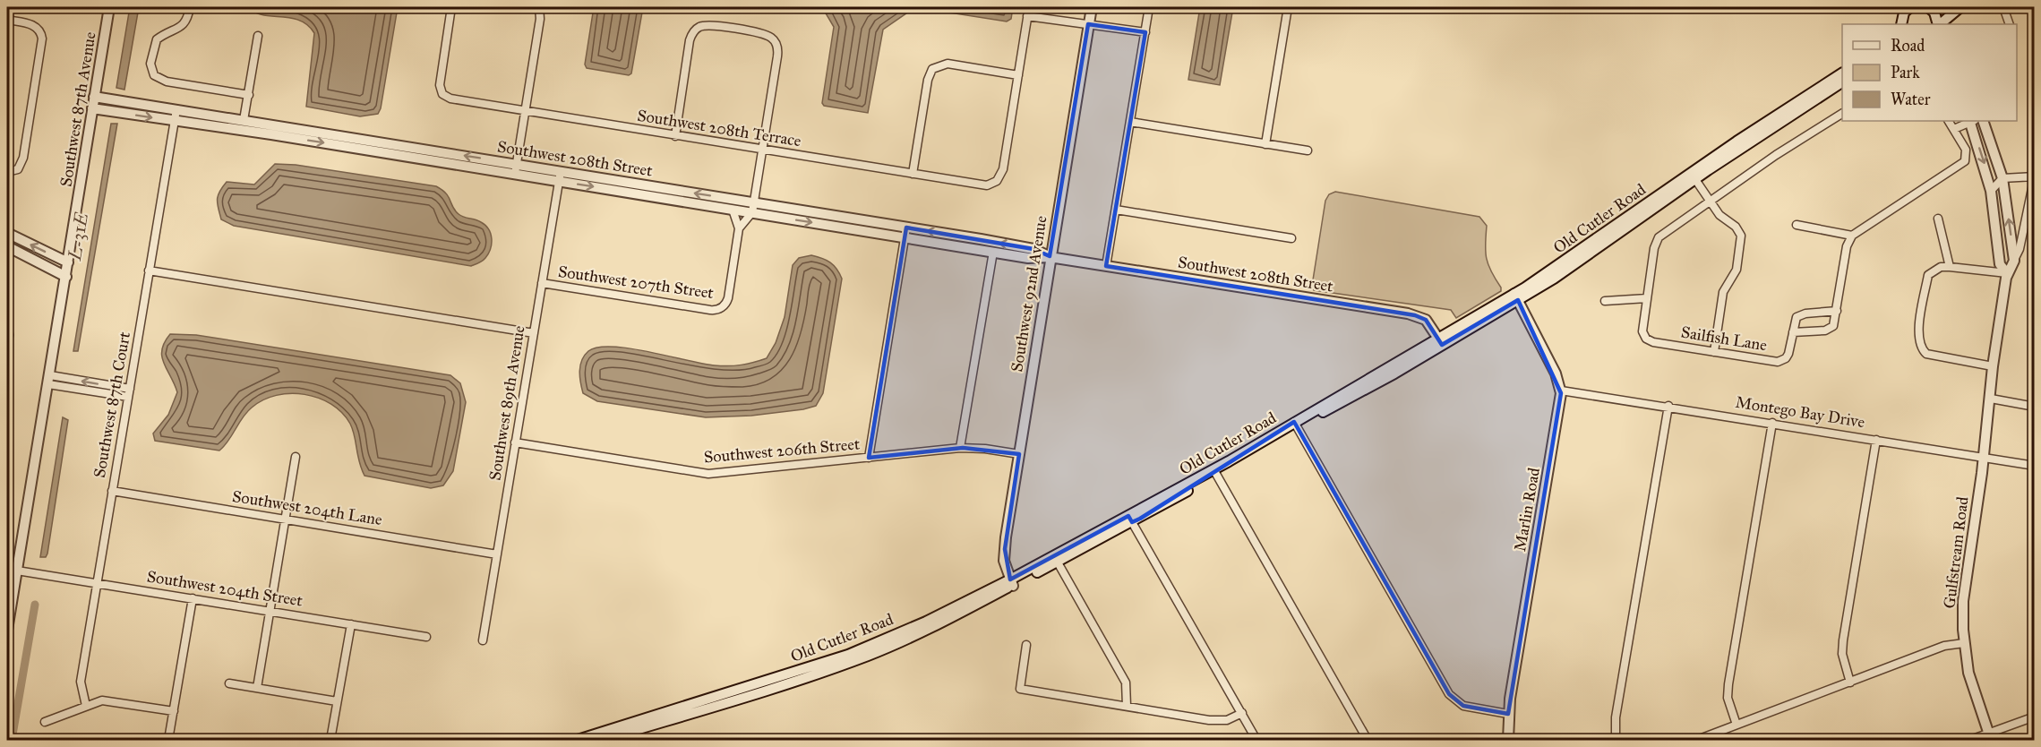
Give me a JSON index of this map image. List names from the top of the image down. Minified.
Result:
{"streets":{"street":["Southwest 87th Avenue","Southwest 208th Terrace","Southwest 208th Street","Old Cutler Road","Southwest 207th Street","Southwest 92nd Avenue","Sailfish Lane","Southwest 89th Avenue","Southwest 87th Court","Montego Bay Drive","Southwest 206th Street","Southwest 204th Lane","Marlin Road","Gulfstream Road","Southwest 204th Street"]},"crossings":[["Southwest 87th Avenue","Southwest 208th Street"],["Southwest 87th Avenue","Southwest 204th Street"],["Southwest 208th Street","Old Cutler Road"],["Southwest 208th Street","Southwest 92nd Avenue"],["Southwest 208th Street","Southwest 89th Avenue"],["Southwest 208th Street","Southwest 87th Court"],["Old Cutler Road","Southwest 92nd Avenue"],["Southwest 207th Street","Southwest 89th Avenue"],["Southwest 92nd Avenue","Southwest 206th Street"],["Southwest 89th Avenue","Southwest 206th Street"],["Southwest 89th Avenue","Southwest 204th Lane"],["Southwest 87th Court","Southwest 204th Lane"],["Southwest 87th Court","Southwest 204th Street"],["Montego Bay Drive","Marlin Road"],["Montego Bay Drive","Gulfstream Road"]],"water":["L-31E"],"legend":["Road","Park","Water"]}
